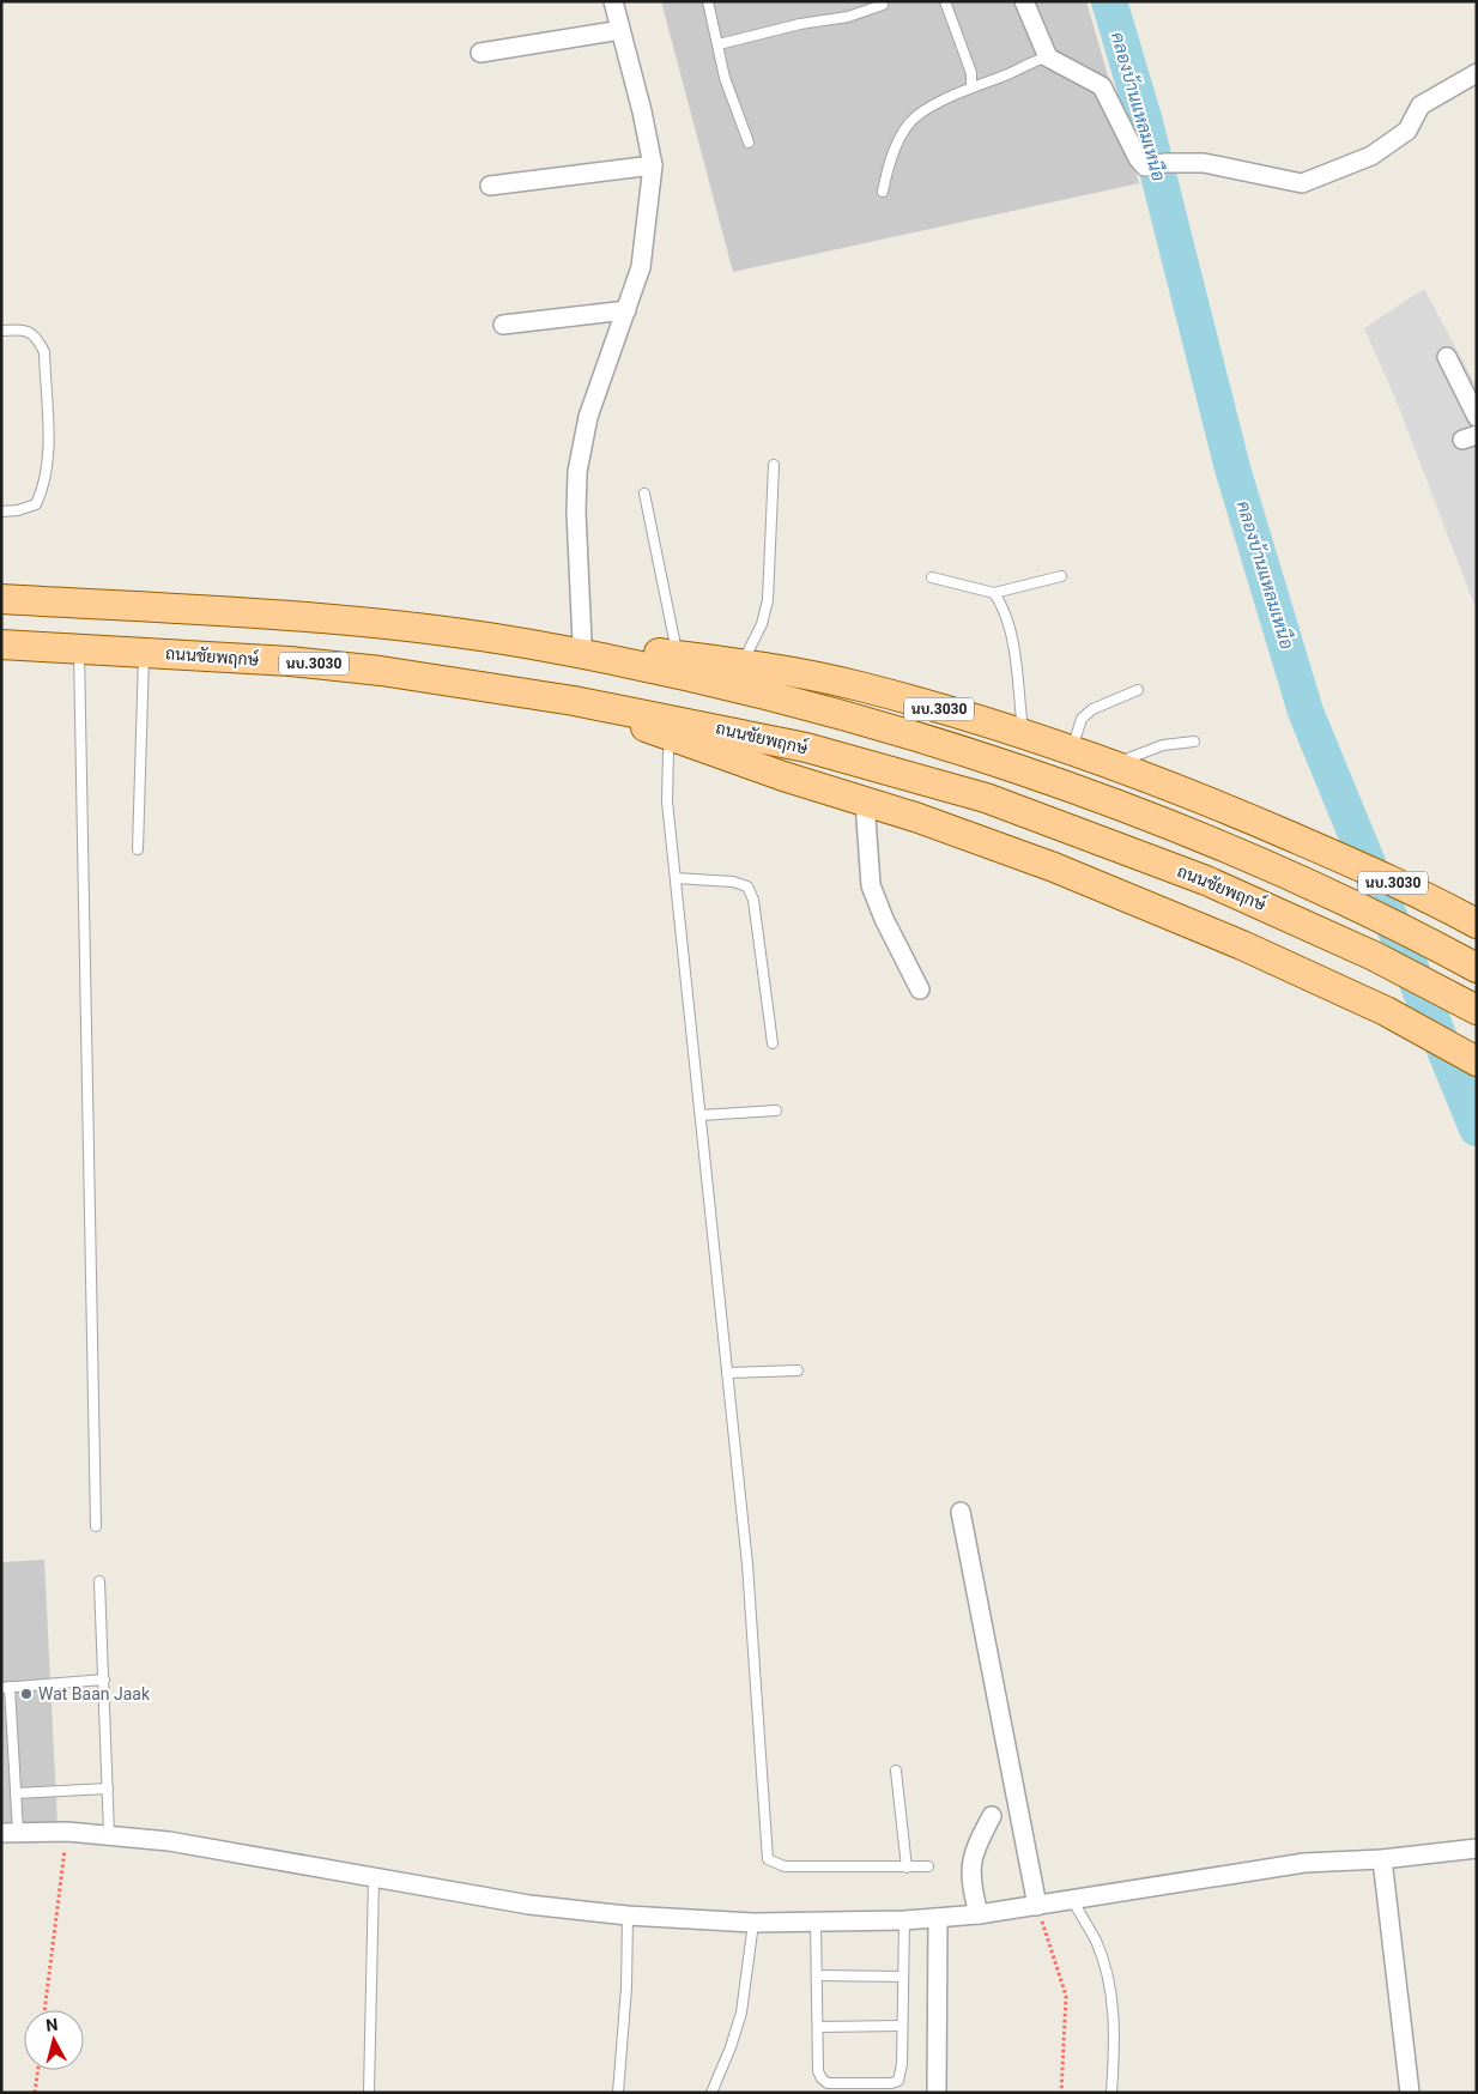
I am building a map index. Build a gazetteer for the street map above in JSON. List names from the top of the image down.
{
  "streets": {
    "main road": ["ถนนชัยพฤกษ์", "นบ.3030"]
  },
  "water": ["คลองบ้านแหลมเหนือ"],
  "places": ["Wat Baan Jaak"],
  "north": "top"
}
